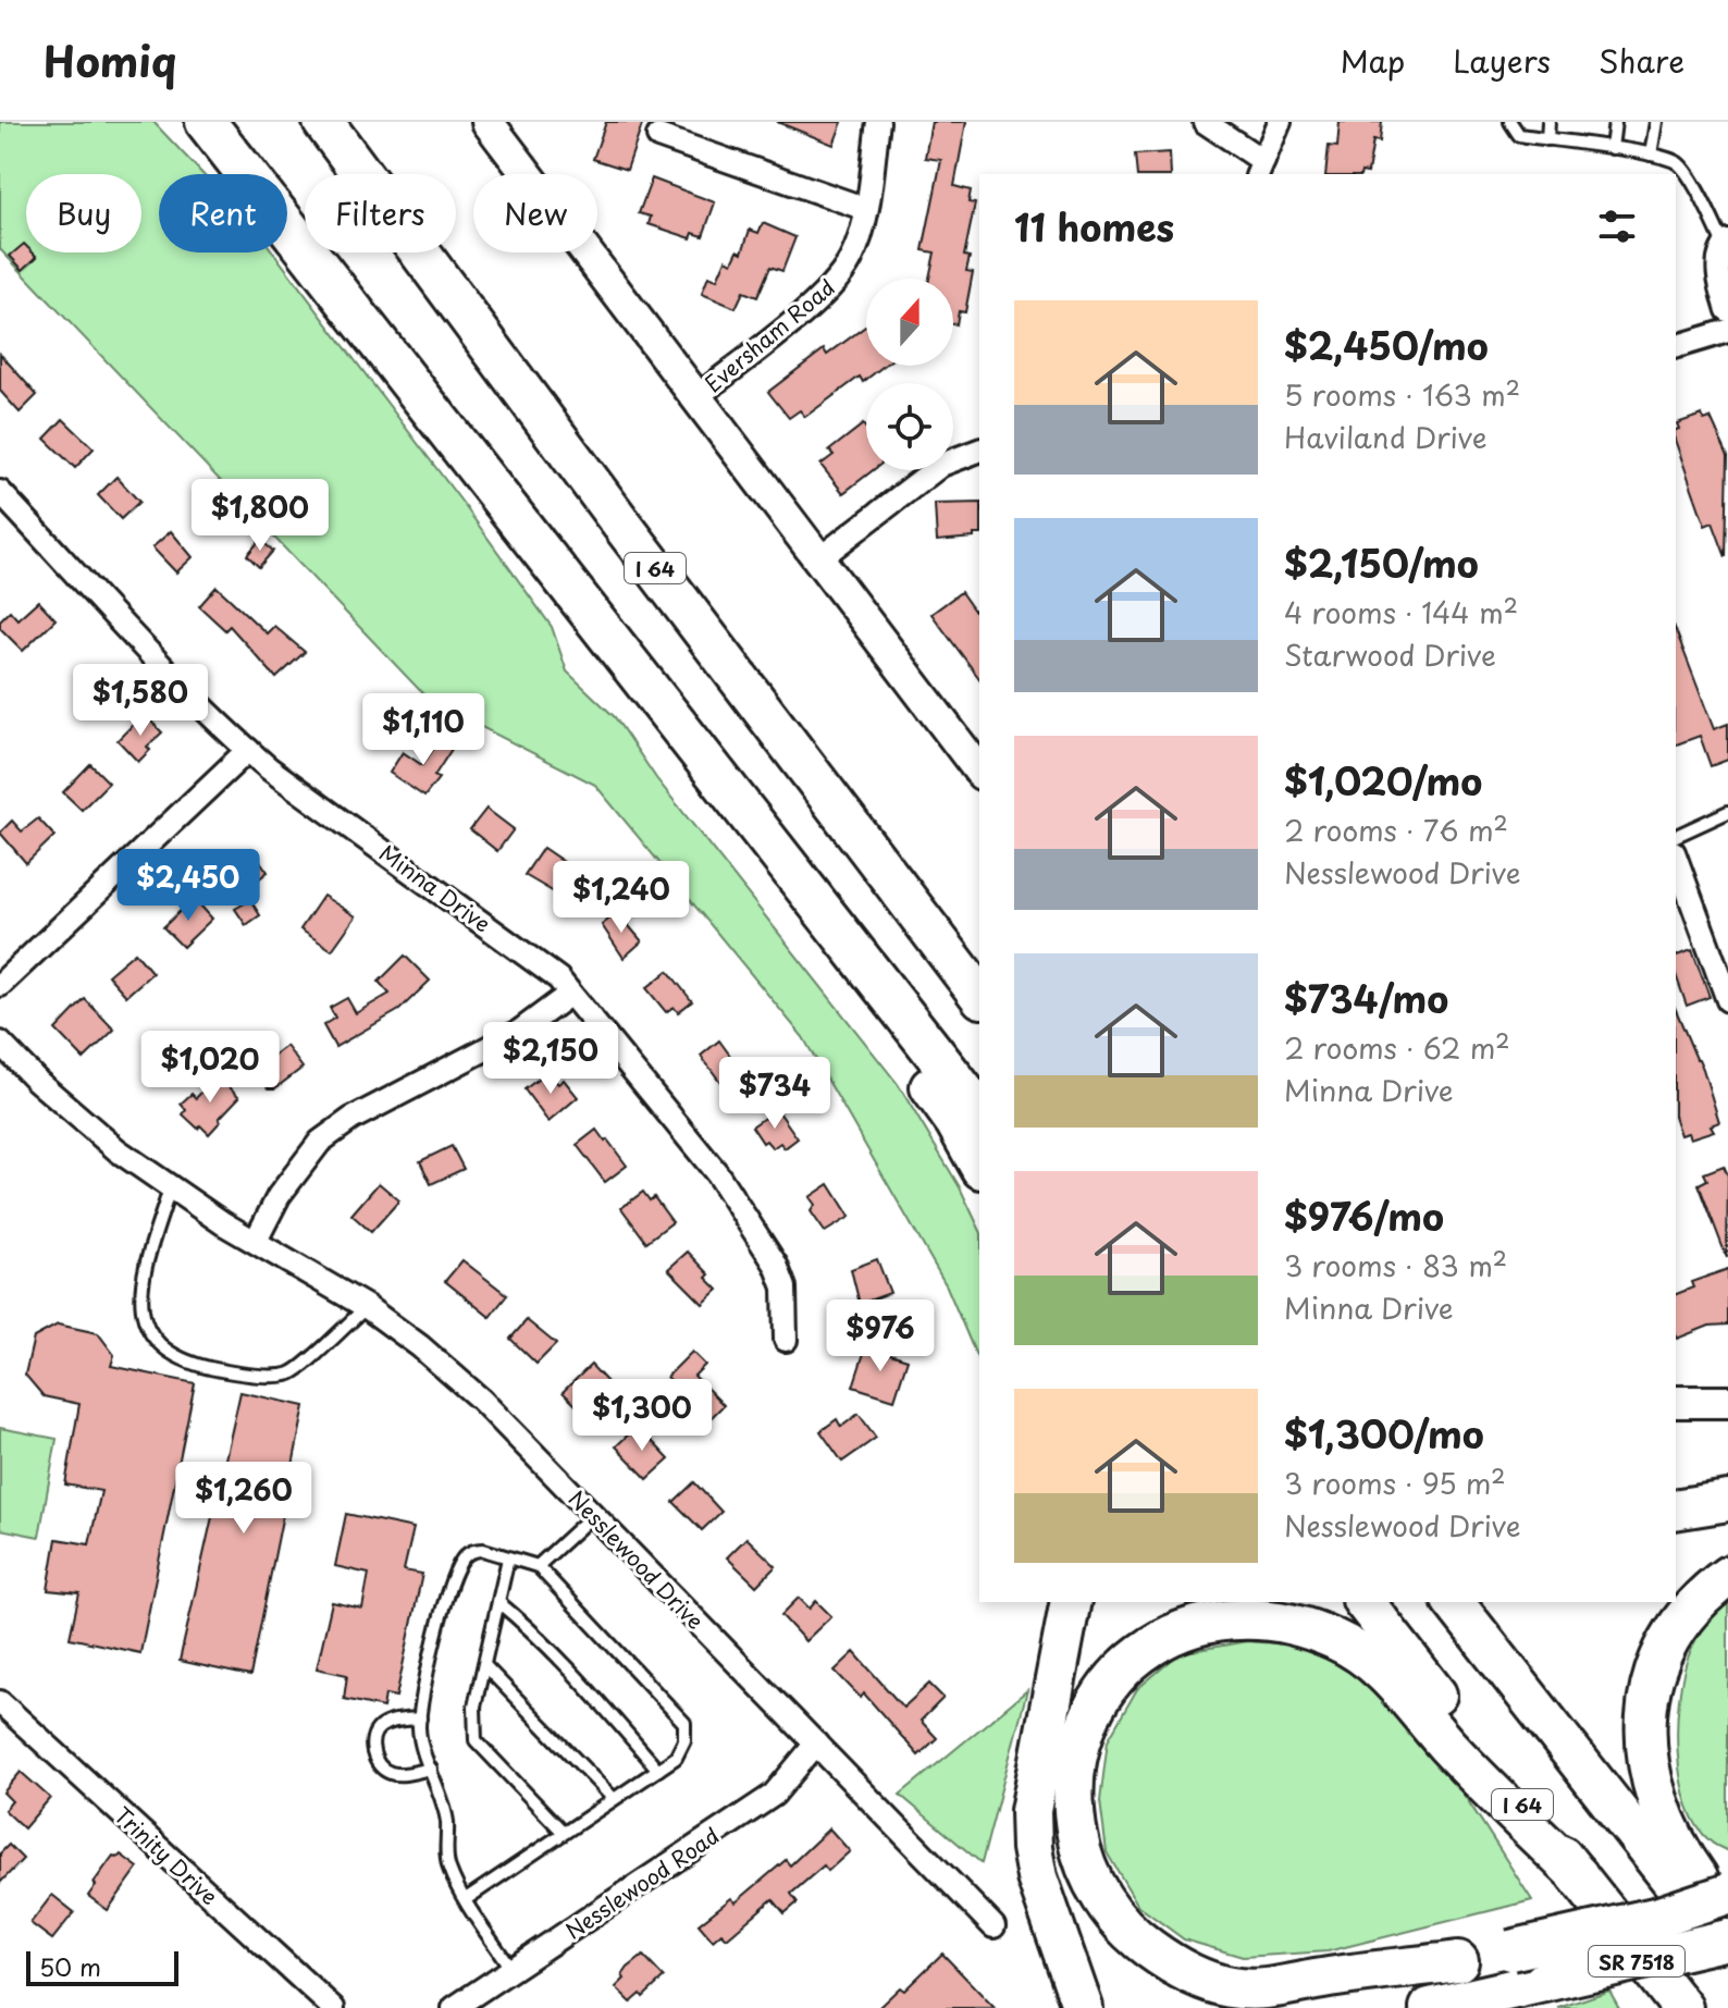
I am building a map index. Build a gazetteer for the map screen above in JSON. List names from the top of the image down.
{
  "streets": {
    "highway": ["I 64", "SR 7518"],
    "street": [
      "Eversham Road",
      "Minna Drive",
      "Nesslewood Drive",
      "Trinity Drive",
      "Nesslewood Road"
    ]
  },
  "crossings": [
    ["Nesslewood Drive", "Nesslewood Road"]
  ],
  "scale_bar": "50 m",
  "north": "top",
  "page": {
    "header": "Homiq",
    "nav": ["Map", "Layers", "Share"],
    "chip": [
      "Buy",
      "Rent",
      "Filters",
      "New"
    ],
    "heading": "11 homes",
    "list": [
      {
        "name": "$2,450/mo",
        "note": "5 rooms · 163 m² · Haviland Drive"
      },
      {
        "name": "$2,150/mo",
        "note": "4 rooms · 144 m² · Starwood Drive"
      },
      {
        "name": "$1,020/mo",
        "note": "2 rooms · 76 m² · Nesslewood Drive"
      },
      {
        "name": "$734/mo",
        "note": "2 rooms · 62 m² · Minna Drive"
      },
      {
        "name": "$976/mo",
        "note": "3 rooms · 83 m² · Minna Drive"
      },
      {
        "name": "$1,300/mo",
        "note": "3 rooms · 95 m² · Nesslewood Drive"
      }
    ],
    "price": [
      "$1,800",
      "$1,580",
      "$1,110",
      "$2,450",
      "$1,240",
      "$2,150",
      "$1,020",
      "$734",
      "$976",
      "$1,300",
      "$1,260"
    ],
    "scale": "50 m"
  }
}
